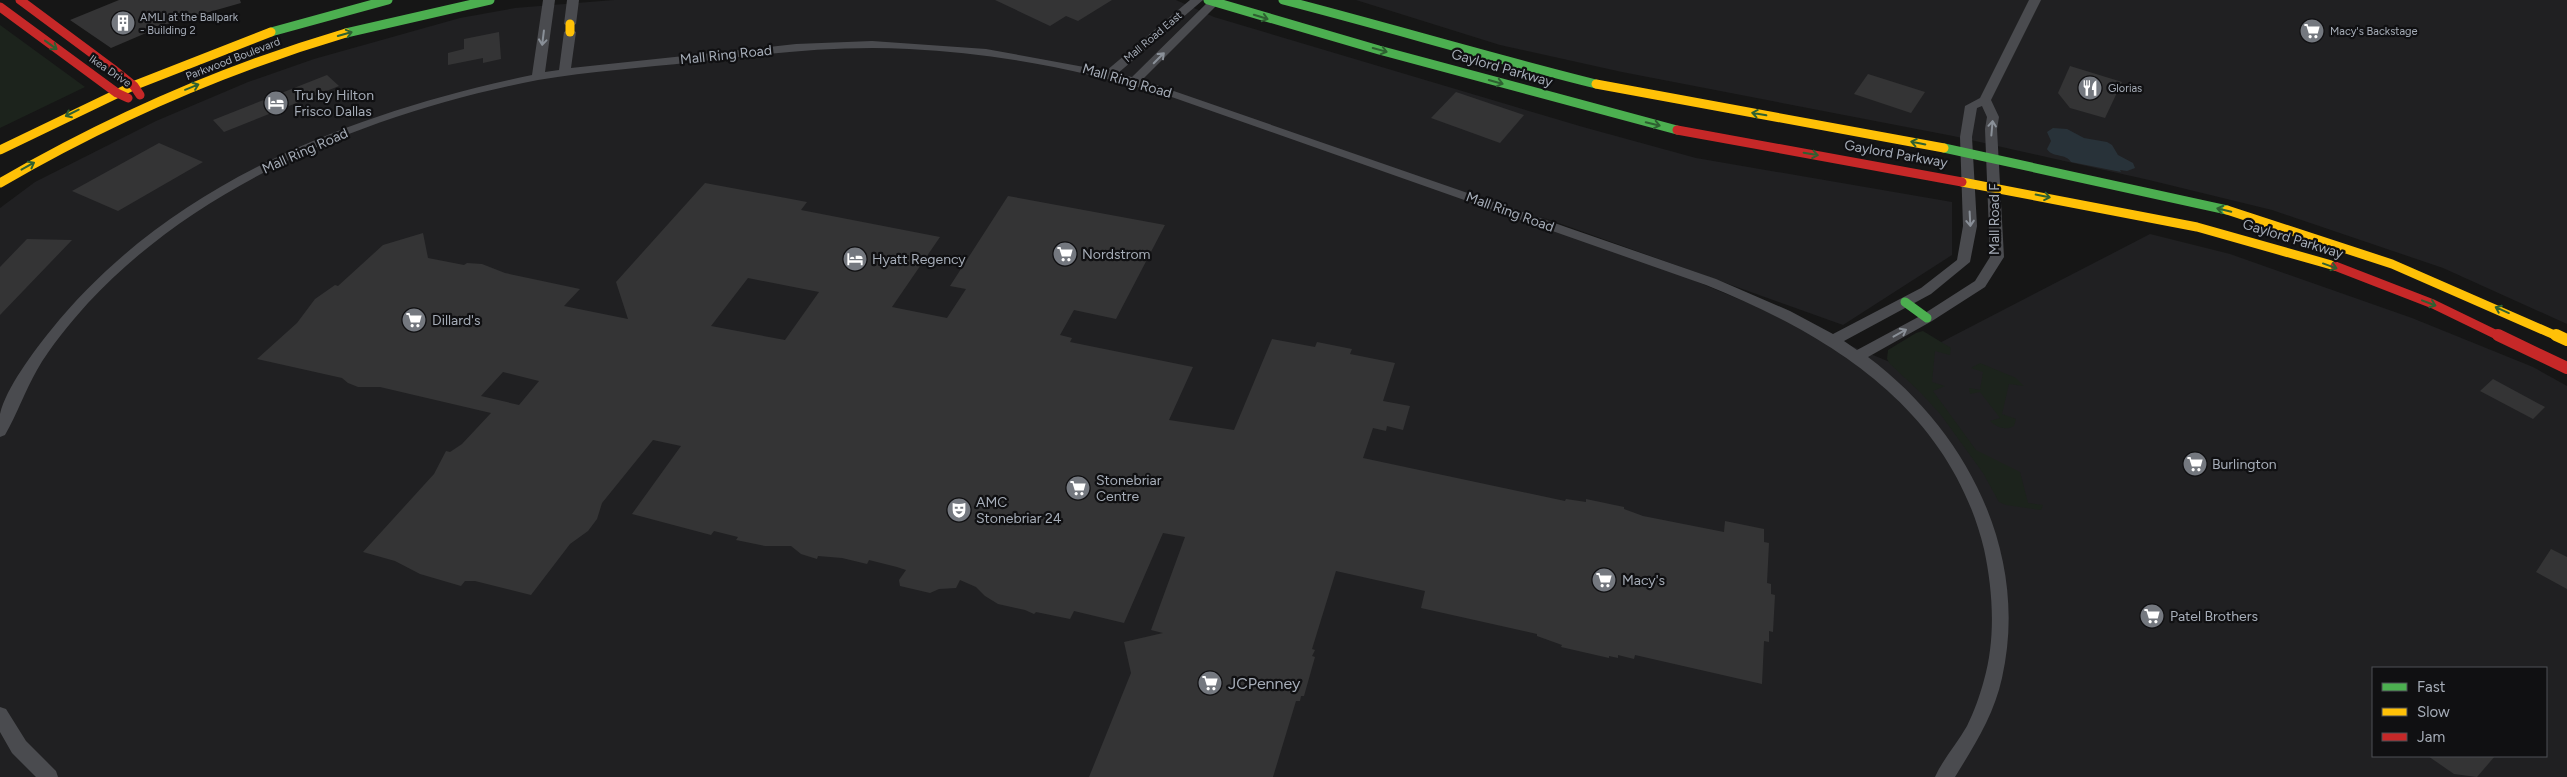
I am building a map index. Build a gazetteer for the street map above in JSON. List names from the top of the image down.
{
  "streets": {
    "street": [
      "Mall Road East",
      "Mall Ring Road",
      "Parkwood Boulevard",
      "Gaylord Parkway",
      "Ikea Drive",
      "Mall Road F"
    ]
  },
  "crossings": [
    ["Mall Road East", "Mall Ring Road"],
    ["Mall Road East", "Gaylord Parkway"],
    ["Mall Ring Road", "Mall Road F"],
    ["Parkwood Boulevard", "Ikea Drive"],
    ["Gaylord Parkway", "Mall Road F"]
  ],
  "places": {
    "building": ["AMLI at the Ballpark - Building 2"],
    "supermarket": [
      "Macy's Backstage",
      "Nordstrom",
      "Dillard's",
      "Burlington",
      "Stonebriar Centre",
      "Macy's",
      "Patel Brothers",
      "JCPenney"
    ],
    "restaurant": ["Glorias"],
    "hotel": ["Tru by Hilton Frisco Dallas", "Hyatt Regency"],
    "theatre": ["AMC Stonebriar 24"]
  },
  "legend": ["Fast", "Slow", "Jam"]
}
